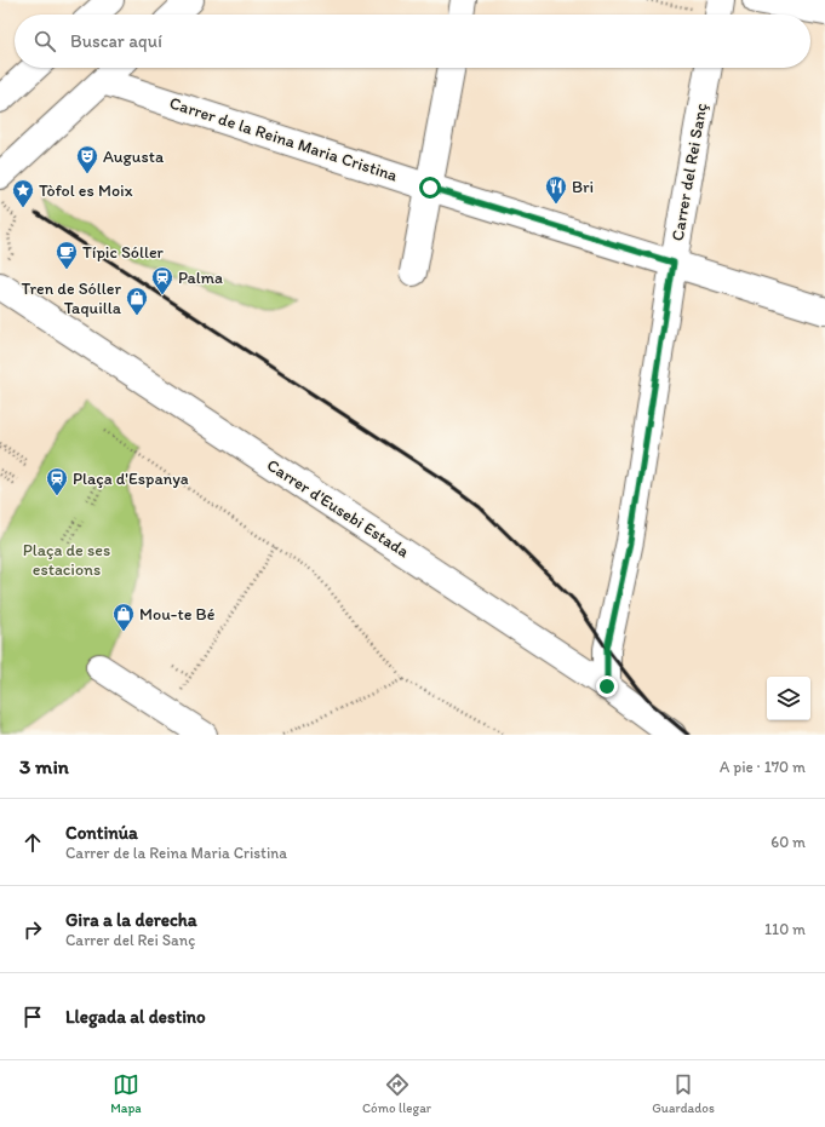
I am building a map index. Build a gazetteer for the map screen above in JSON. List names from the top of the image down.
{
  "streets": {
    "street": ["Carrer de la Reina Maria Cristina", "Carrer del Rei Sanç", "Carrer d'Eusebi Estada"]
  },
  "crossings": [
    ["Carrer de la Reina Maria Cristina", "Carrer del Rei Sanç"],
    ["Carrer del Rei Sanç", "Carrer d'Eusebi Estada"]
  ],
  "parks": ["Plaça de ses estacions"],
  "places": {
    "theatre": ["Augusta"],
    "restaurant": ["Bri"],
    "place": ["Tòfol es Moix"],
    "cafe": ["Típic Sóller"],
    "station": ["Palma", "Plaça d'Espanya"],
    "shop": ["Tren de Sóller Taquilla", "Mou-te Bé"]
  },
  "page": {
    "search": "Buscar aquí",
    "heading": ["3 min", "A pie · 170 m"],
    "list": [
      ["Continúa", "Carrer de la Reina Maria Cristina", "60 m"],
      ["Gira a la derecha", "Carrer del Rei Sanç", "110 m"],
      "Llegada al destino"
    ],
    "nav": ["Mapa", "Cómo llegar", "Guardados"]
  }
}
